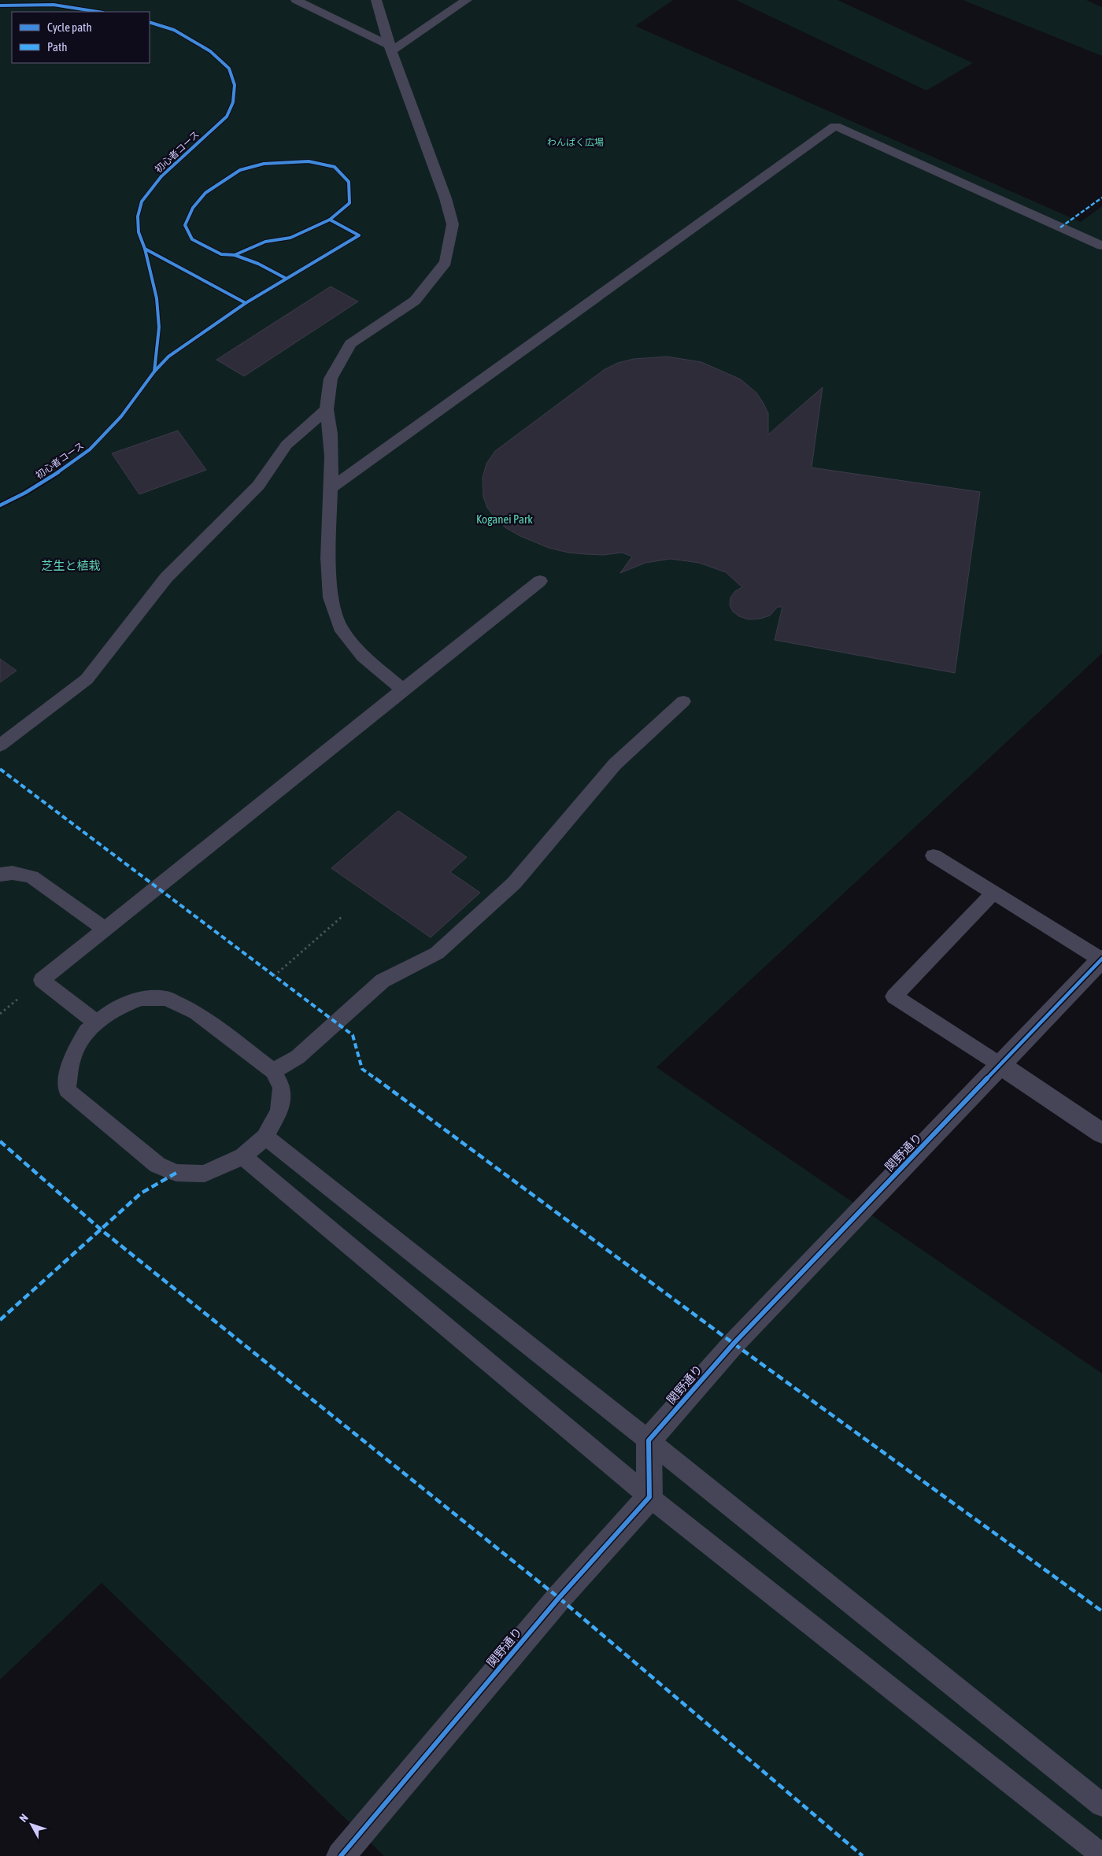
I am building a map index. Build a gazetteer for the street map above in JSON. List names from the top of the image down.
{
  "streets": {
    "street": ["関野通り"],
    "cycle path": ["初心者コース"]
  },
  "parks": ["わんぱく広場", "Koganei Park", "芝生と植栽"],
  "legend": ["Cycle path", "Path"],
  "north": "top left"
}
